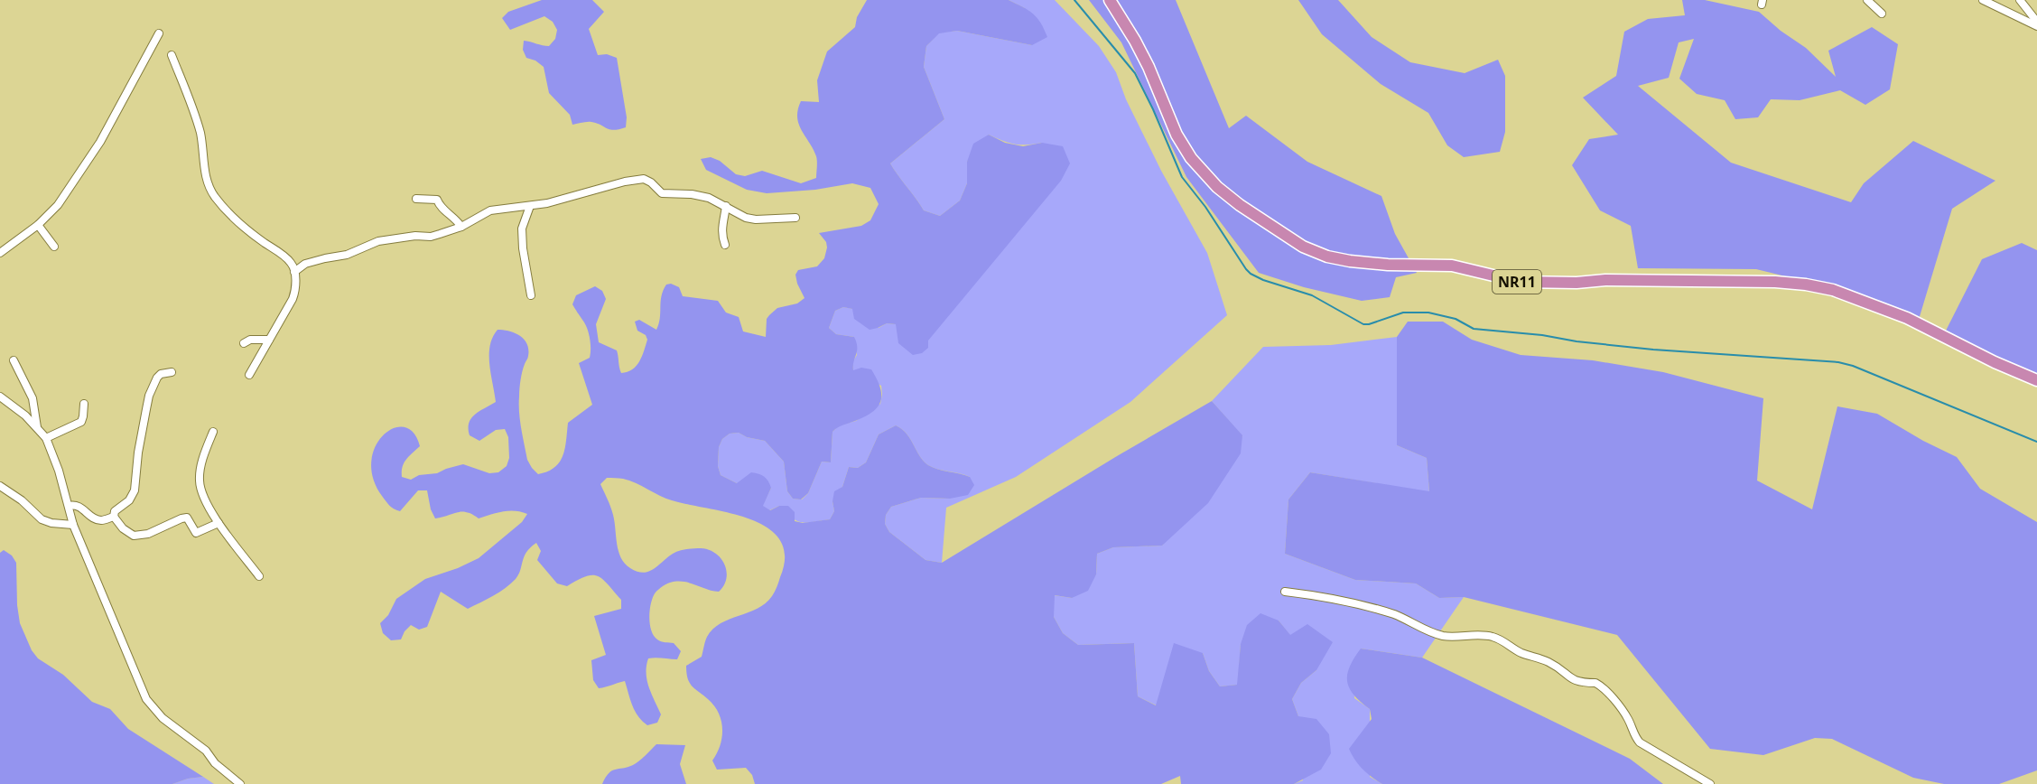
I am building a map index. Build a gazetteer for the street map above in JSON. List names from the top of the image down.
{
  "streets": {
    "highway": ["NR11"]
  }
}
